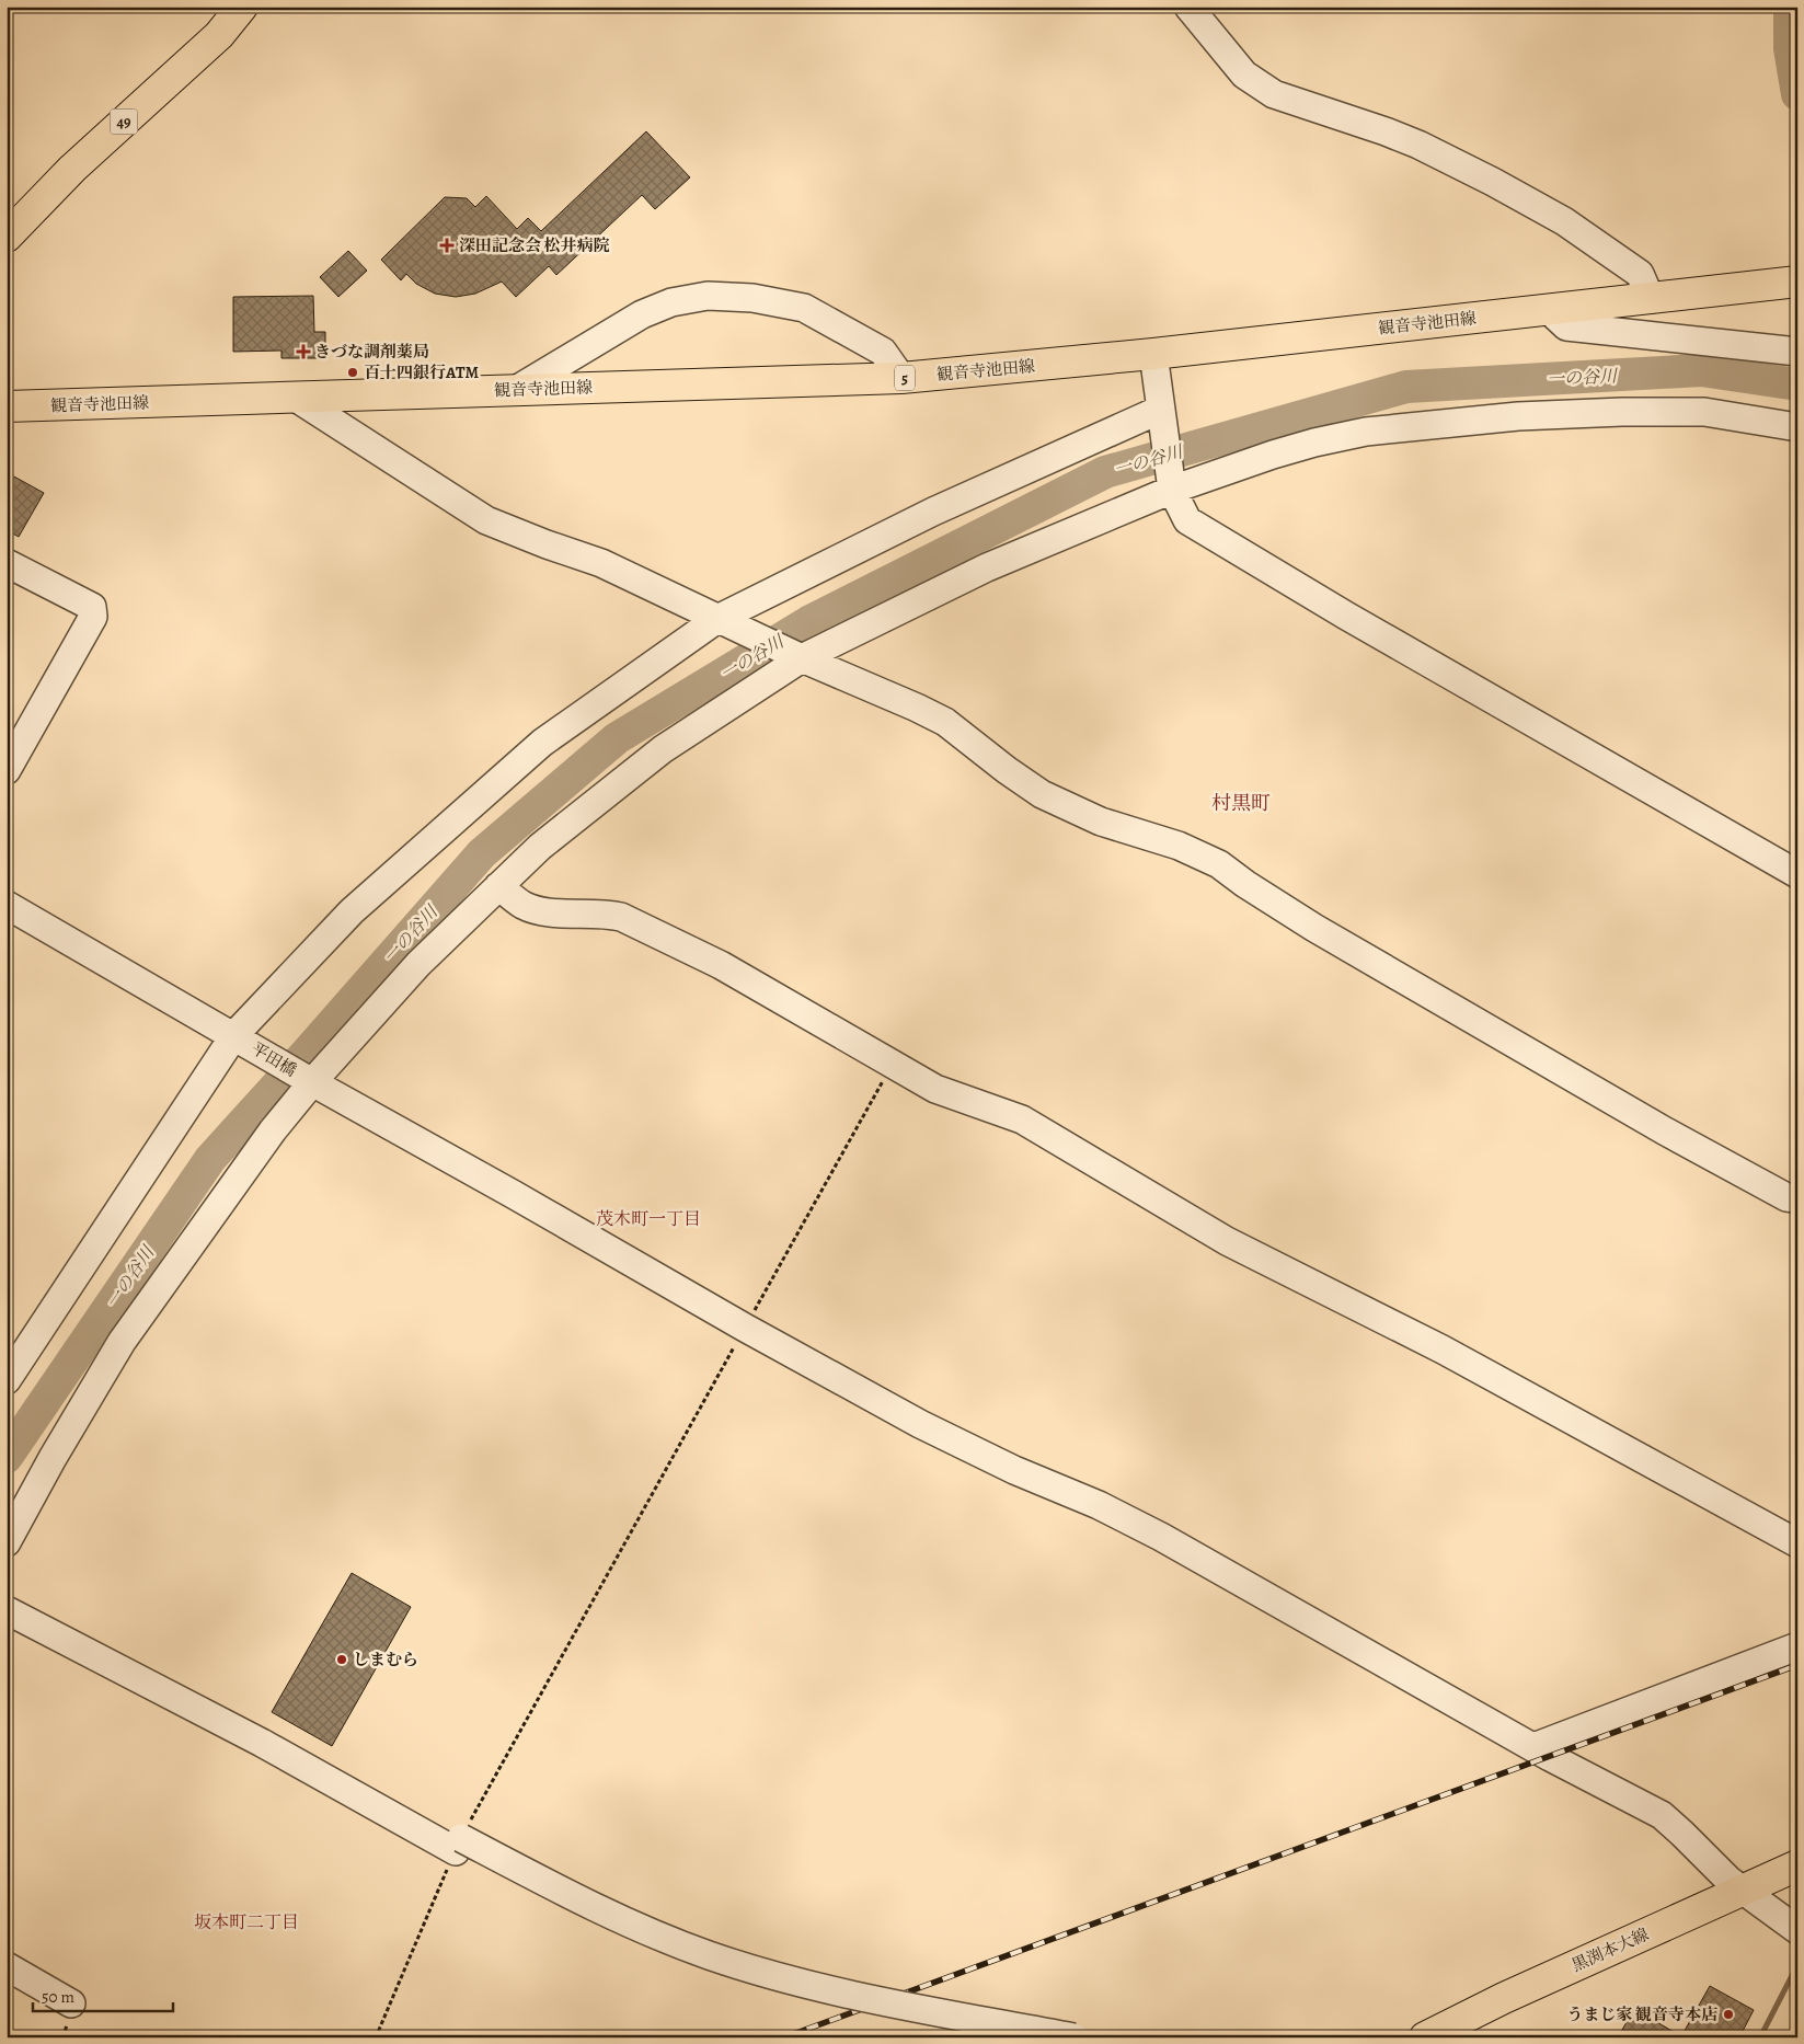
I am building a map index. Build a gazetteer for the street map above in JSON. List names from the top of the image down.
{
  "streets": {
    "main road": [
      "49",
      "観音寺池田線",
      "5",
      "黒渕本大線"
    ],
    "street": ["平田橋"]
  },
  "crossings": [
    ["平田橋", "黒渕本大線"]
  ],
  "districts": ["村黒町", "茂木町一丁目", "坂本町二丁目"],
  "water": ["一の谷川"],
  "places": {
    "health": ["深田記念会 松井病院", "きづな調剤薬局"],
    "other": ["百十四銀行ATM", "しまむら", "うまじ家 観音寺本店"]
  },
  "scale_bar": "50 m"
}
